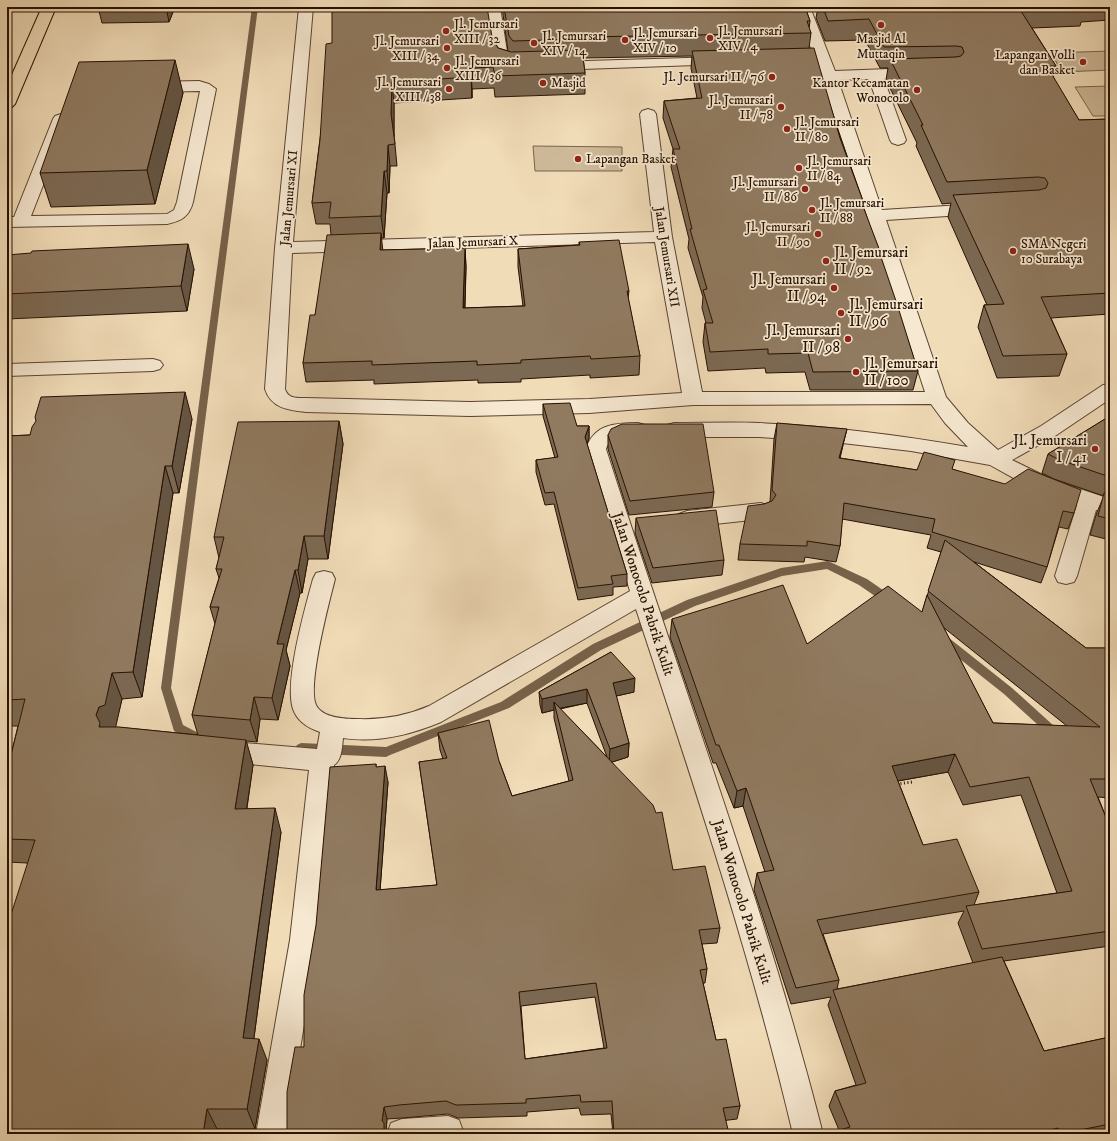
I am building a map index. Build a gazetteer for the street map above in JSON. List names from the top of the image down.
{
  "streets": {
    "street": [
      "Jalan Jemursari XI",
      "Jalan Jemursari X",
      "Jalan Jemursari XII",
      "Jalan Wonocolo Pabrik Kulit"
    ]
  },
  "crossings": [
    ["Jalan Jemursari XI", "Jalan Jemursari X"],
    ["Jalan Jemursari XI", "Jalan Jemursari XII"],
    ["Jalan Jemursari X", "Jalan Jemursari XII"]
  ],
  "places": [
    "Masjid Al Muttaqin",
    "Jl. Jemursari XIII / 32",
    "Jl. Jemursari XIV / 4",
    "Jl. Jemursari XIV / 10",
    "Jl. Jemursari XIV / 14",
    "Jl. Jemursari XIII / 34",
    "Lapangan Volli dan Basket",
    "Jl. Jemursari XIII / 36",
    "Jl. Jemursari II / 76",
    "Masjid",
    "Jl. Jemursari XIII / 38",
    "Kantor Kecamatan Wonocolo",
    "Jl. Jemursari II / 78",
    "Jl. Jemursari II / 80",
    "Lapangan Basket",
    "Jl. Jemursari II / 84",
    "Jl. Jemursari II / 86",
    "Jl. Jemursari II / 88",
    "Jl. Jemursari II / 90",
    "SMA Negeri 10 Surabaya",
    "Jl. Jemursari II / 92",
    "Jl. Jemursari II / 94",
    "Jl. Jemursari II / 96",
    "Jl. Jemursari II / 98",
    "Jl. Jemursari II / 100",
    "Jl. Jemursari I / 41"
  ]
}
